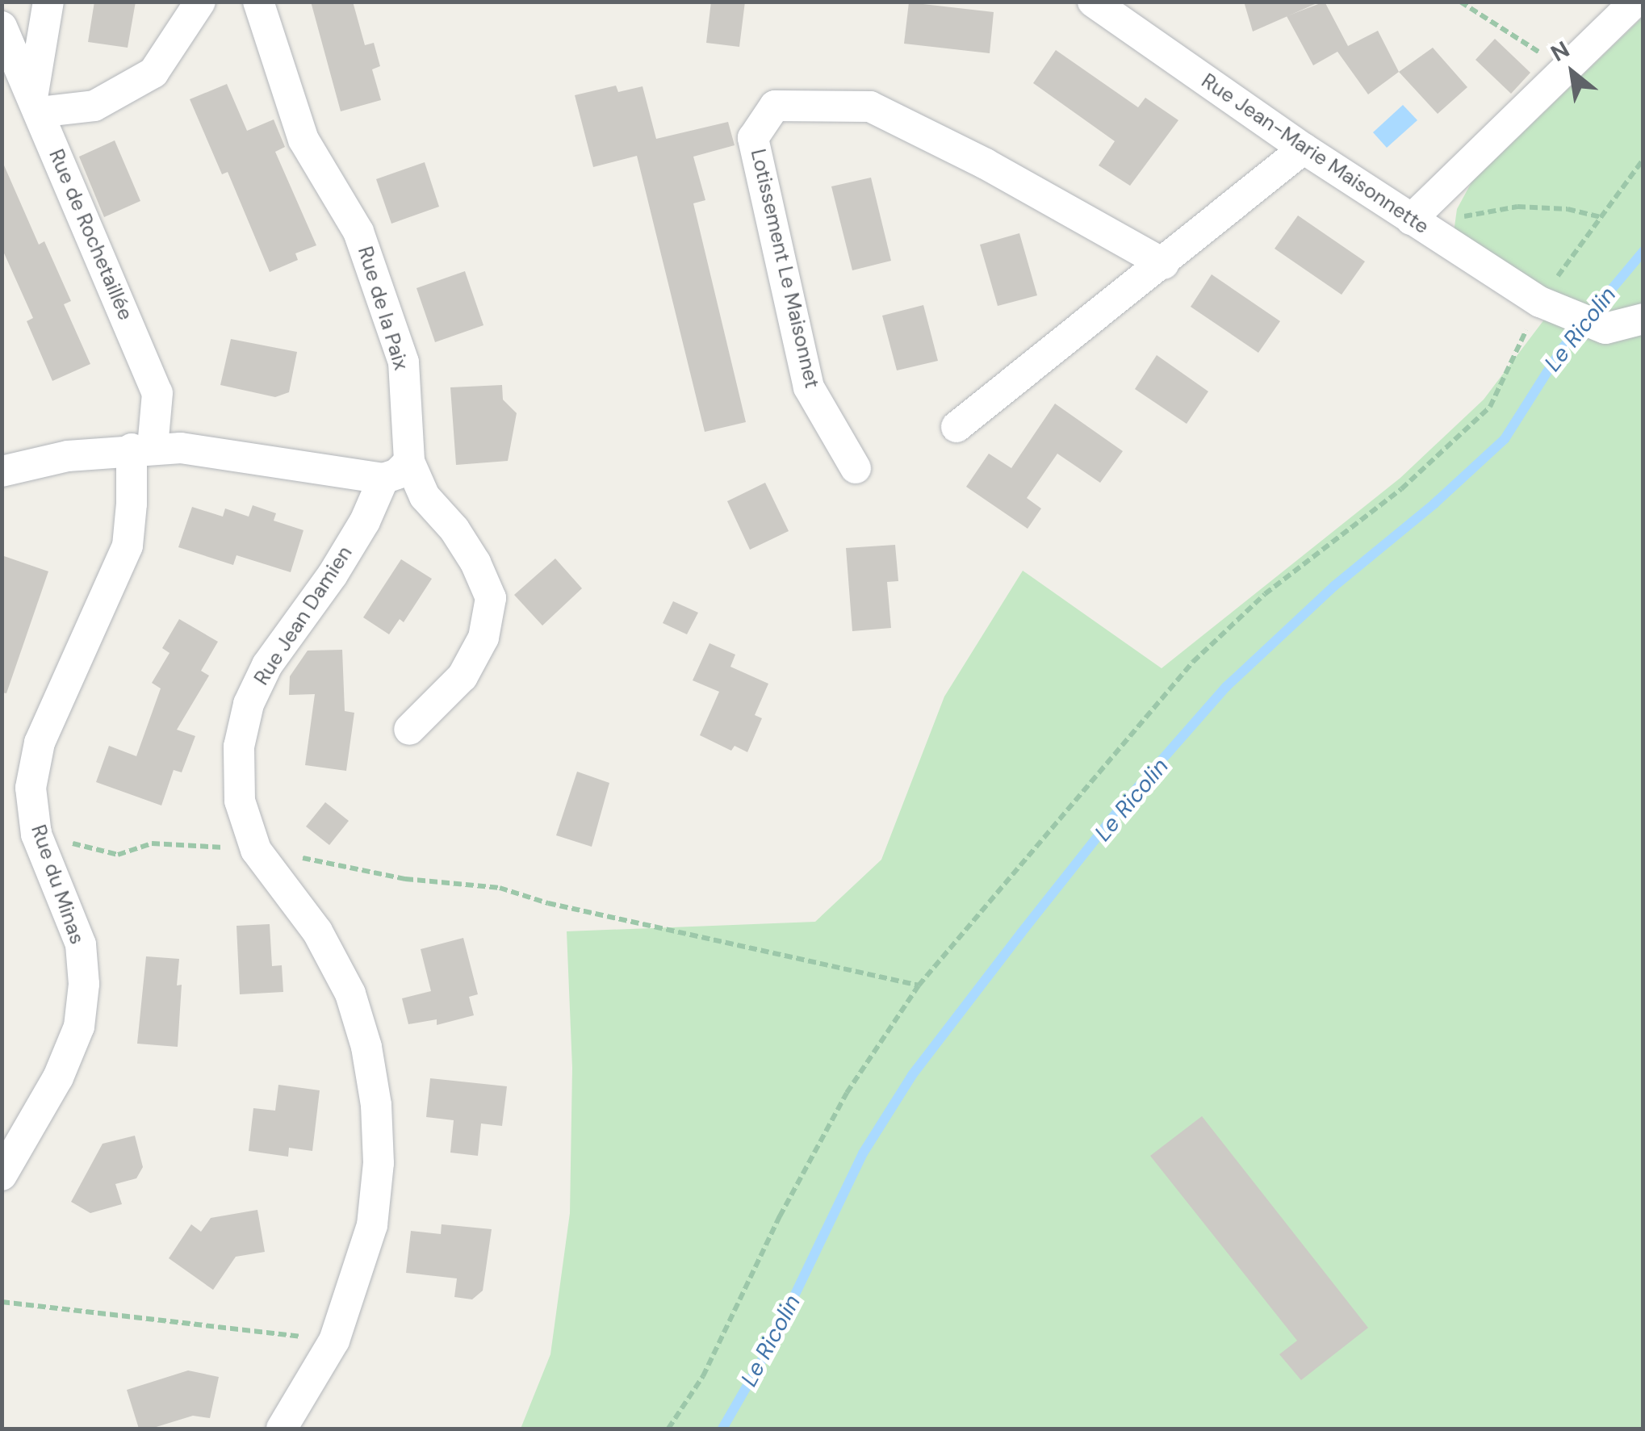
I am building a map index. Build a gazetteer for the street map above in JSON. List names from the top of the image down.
{
  "streets": {
    "street": [
      "Rue Jean-Marie Maisonnette",
      "Rue de Rochetaillée",
      "Lotissement Le Maisonnet",
      "Rue de la Paix",
      "Rue Jean Damien",
      "Rue du Minas"
    ]
  },
  "crossings": [
    ["Rue de Rochetaillée", "Rue du Minas"]
  ],
  "water": ["Le Ricolin"],
  "north": "top left"
}
